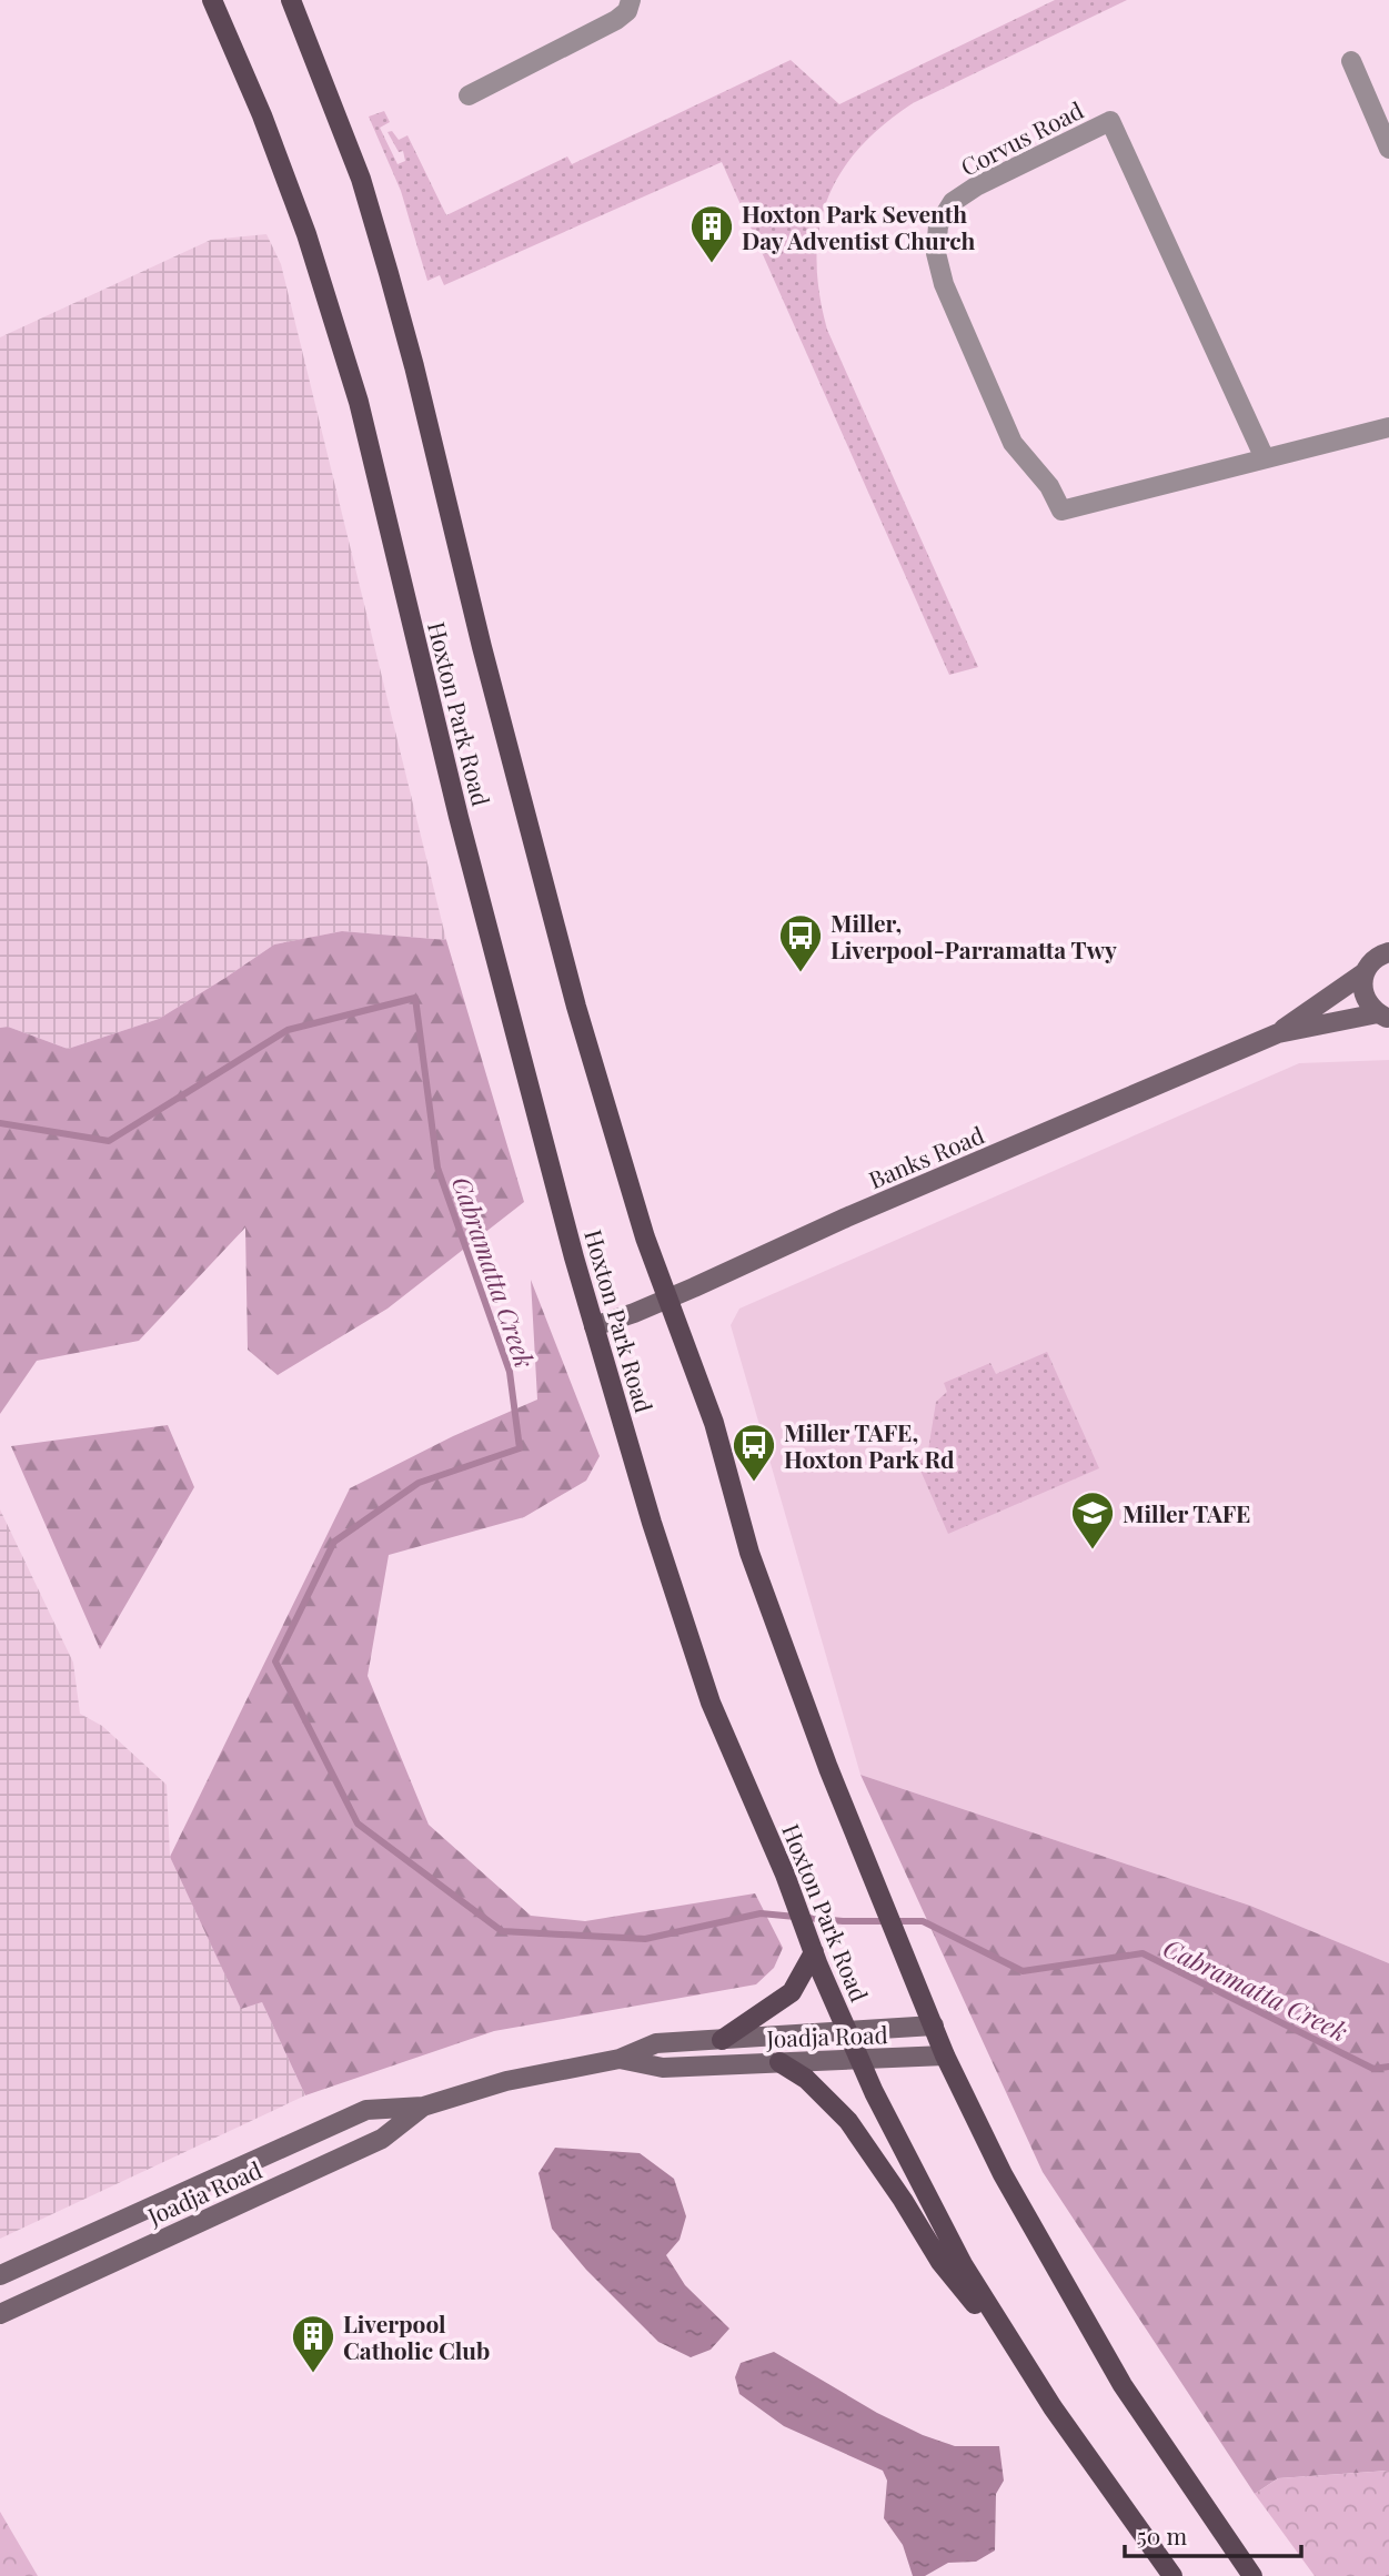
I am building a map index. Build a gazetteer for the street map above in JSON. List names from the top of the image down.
{
  "streets": {
    "main road": ["Hoxton Park Road", "Banks Road", "Joadja Road"],
    "street": ["Corvus Road"]
  },
  "crossings": [
    ["Hoxton Park Road", "Banks Road"],
    ["Hoxton Park Road", "Joadja Road"]
  ],
  "water": ["Cabramatta Creek"],
  "places": {
    "building": ["Hoxton Park Seventh Day Adventist Church", "Liverpool Catholic Club"],
    "bus stop": ["Miller, Liverpool-Parramatta Twy", "Miller TAFE, Hoxton Park Rd"],
    "school or university": ["Miller TAFE"]
  },
  "scale_bar": "50 m"
}
